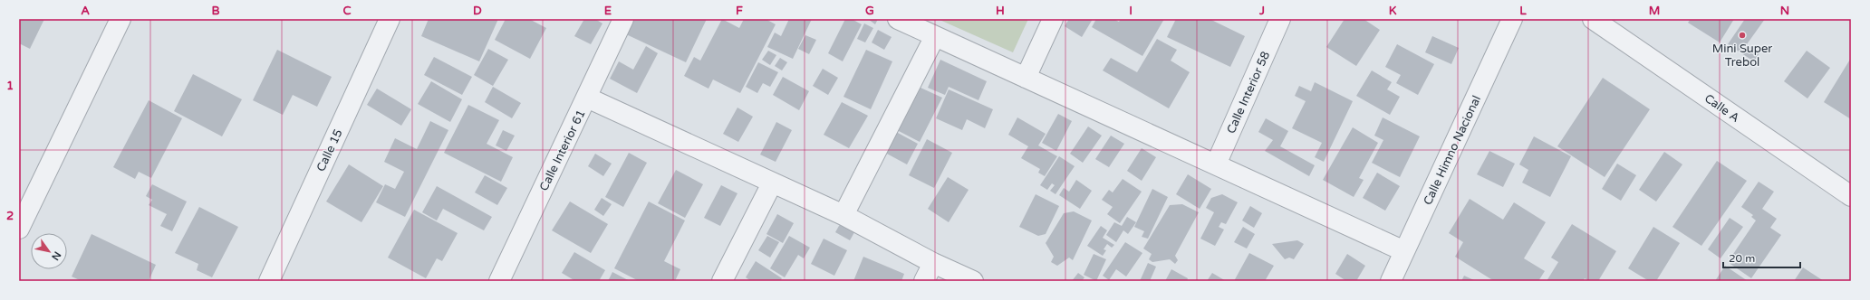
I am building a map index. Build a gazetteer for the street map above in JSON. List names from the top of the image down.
{
  "streets": {
    "street": [
      "Calle Interior 58",
      "Calle A",
      "Calle 15",
      "Calle Interior 61",
      "Calle Himno Nacional"
    ]
  },
  "places": ["Mini Super Trebol"],
  "scale_bar": "20 m",
  "north": "bottom right",
  "grid": {
    "columns": [
      "A",
      "B",
      "C",
      "D",
      "E",
      "F",
      "G",
      "H",
      "I",
      "J",
      "K",
      "L",
      "M",
      "N"
    ],
    "rows": ["1", "2"]
  }
}
